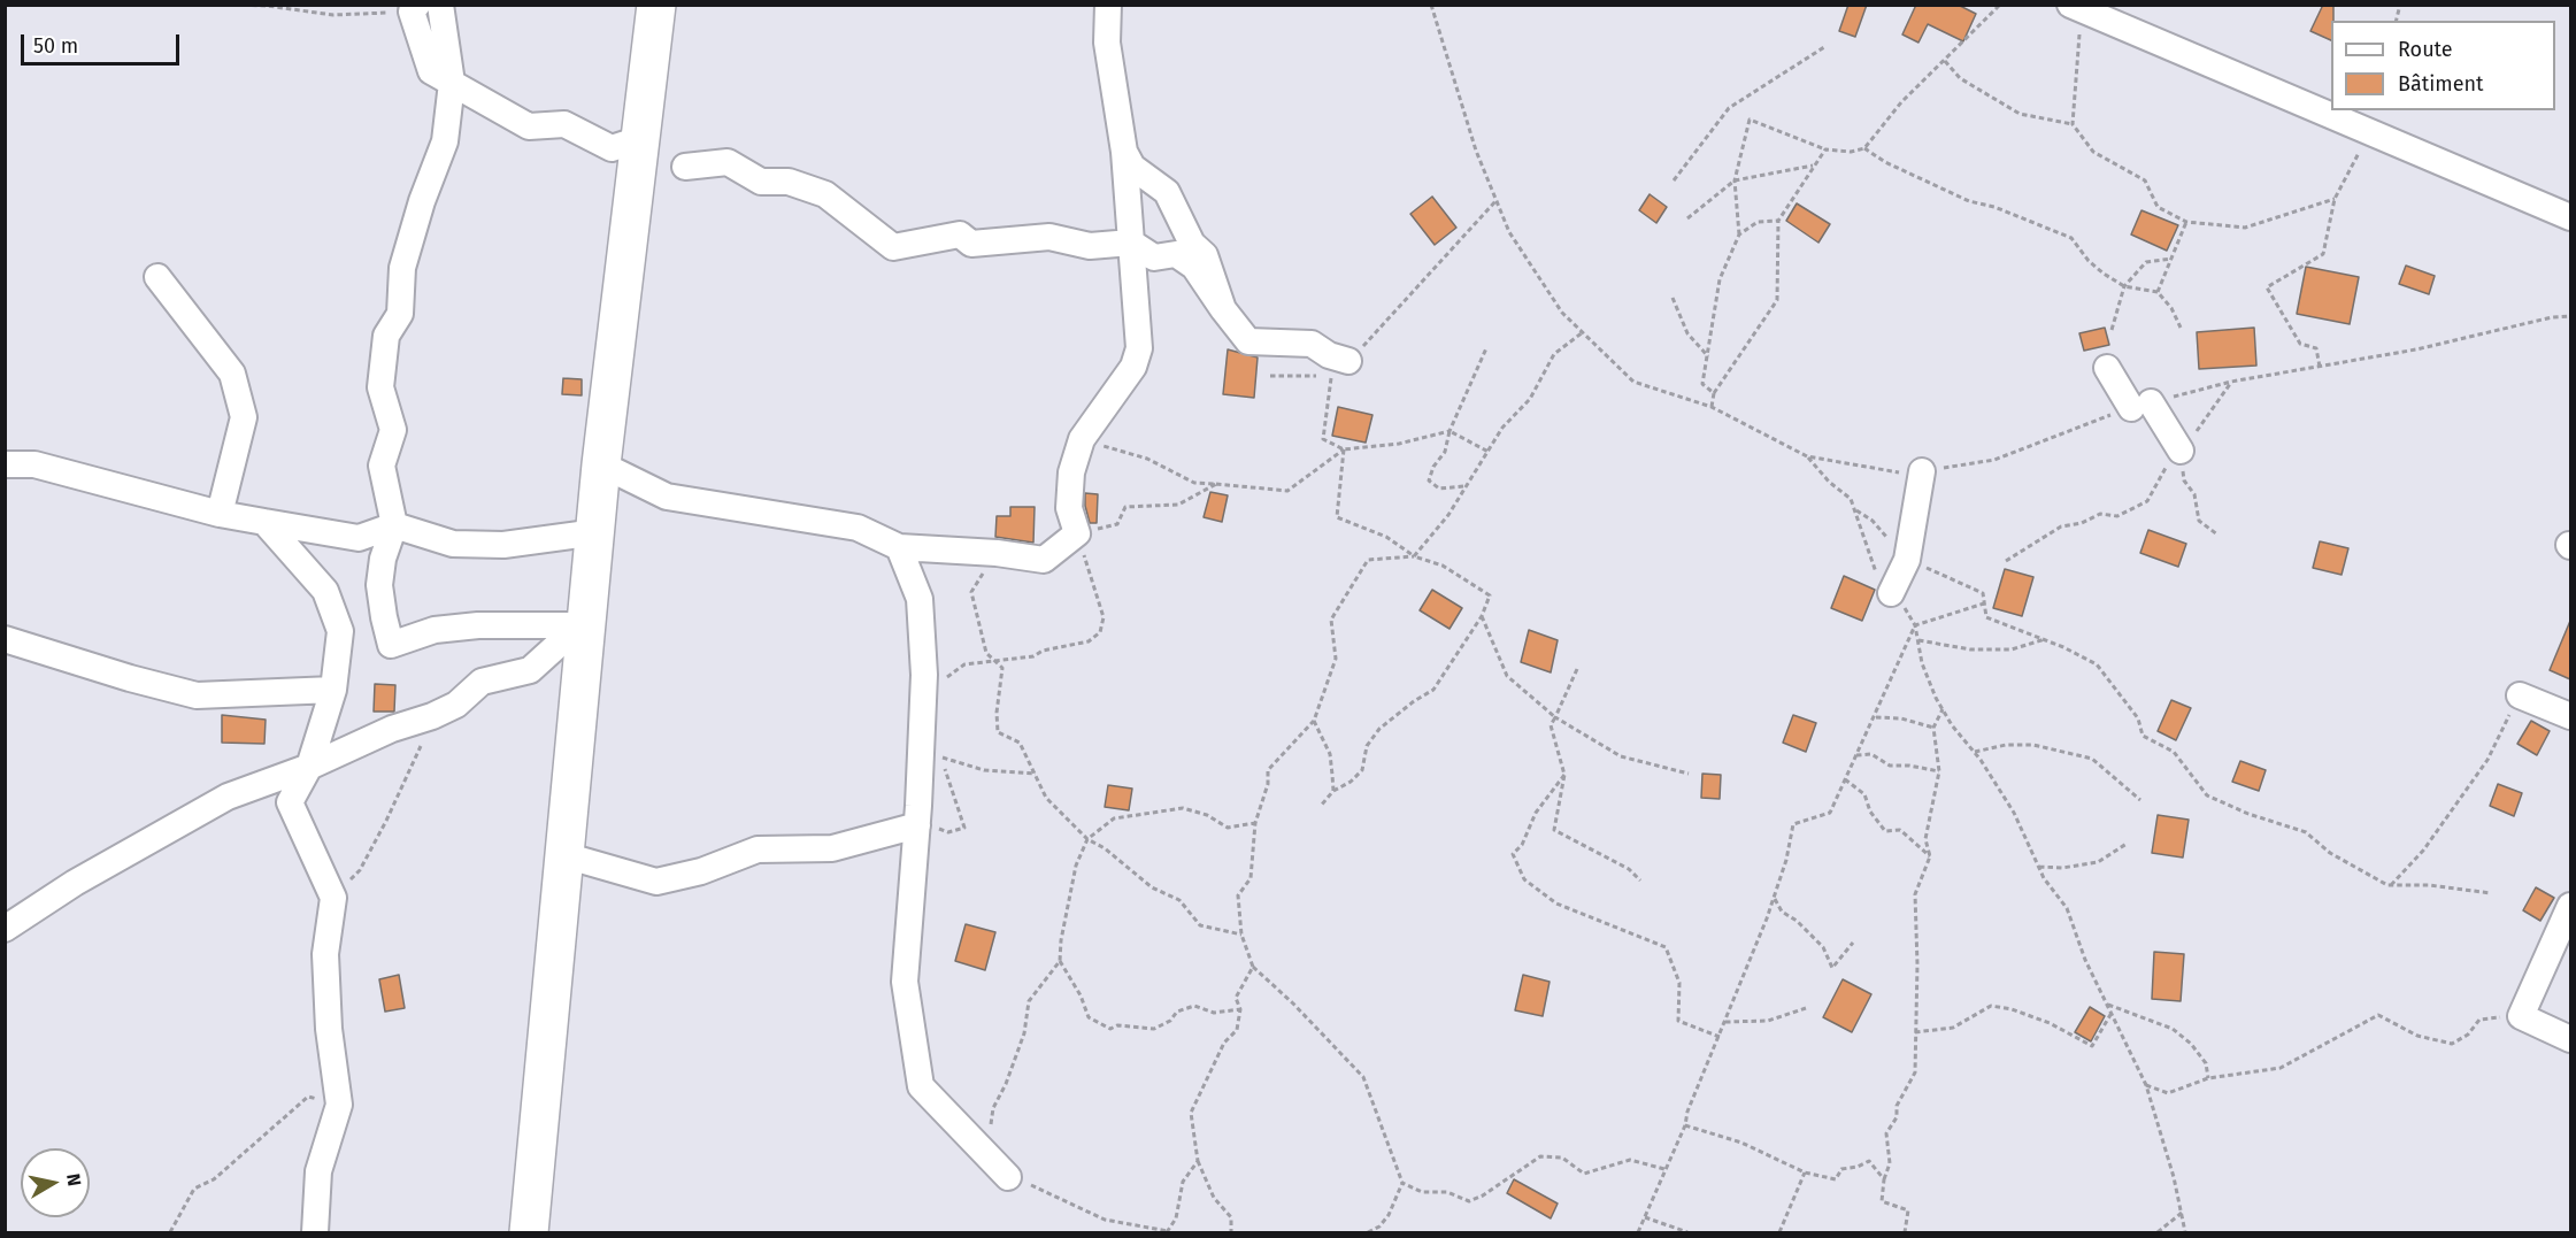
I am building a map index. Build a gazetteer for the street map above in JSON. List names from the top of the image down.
{
  "legend": ["Route", "Bâtiment"],
  "scale_bar": "50 m",
  "north": "right"
}
